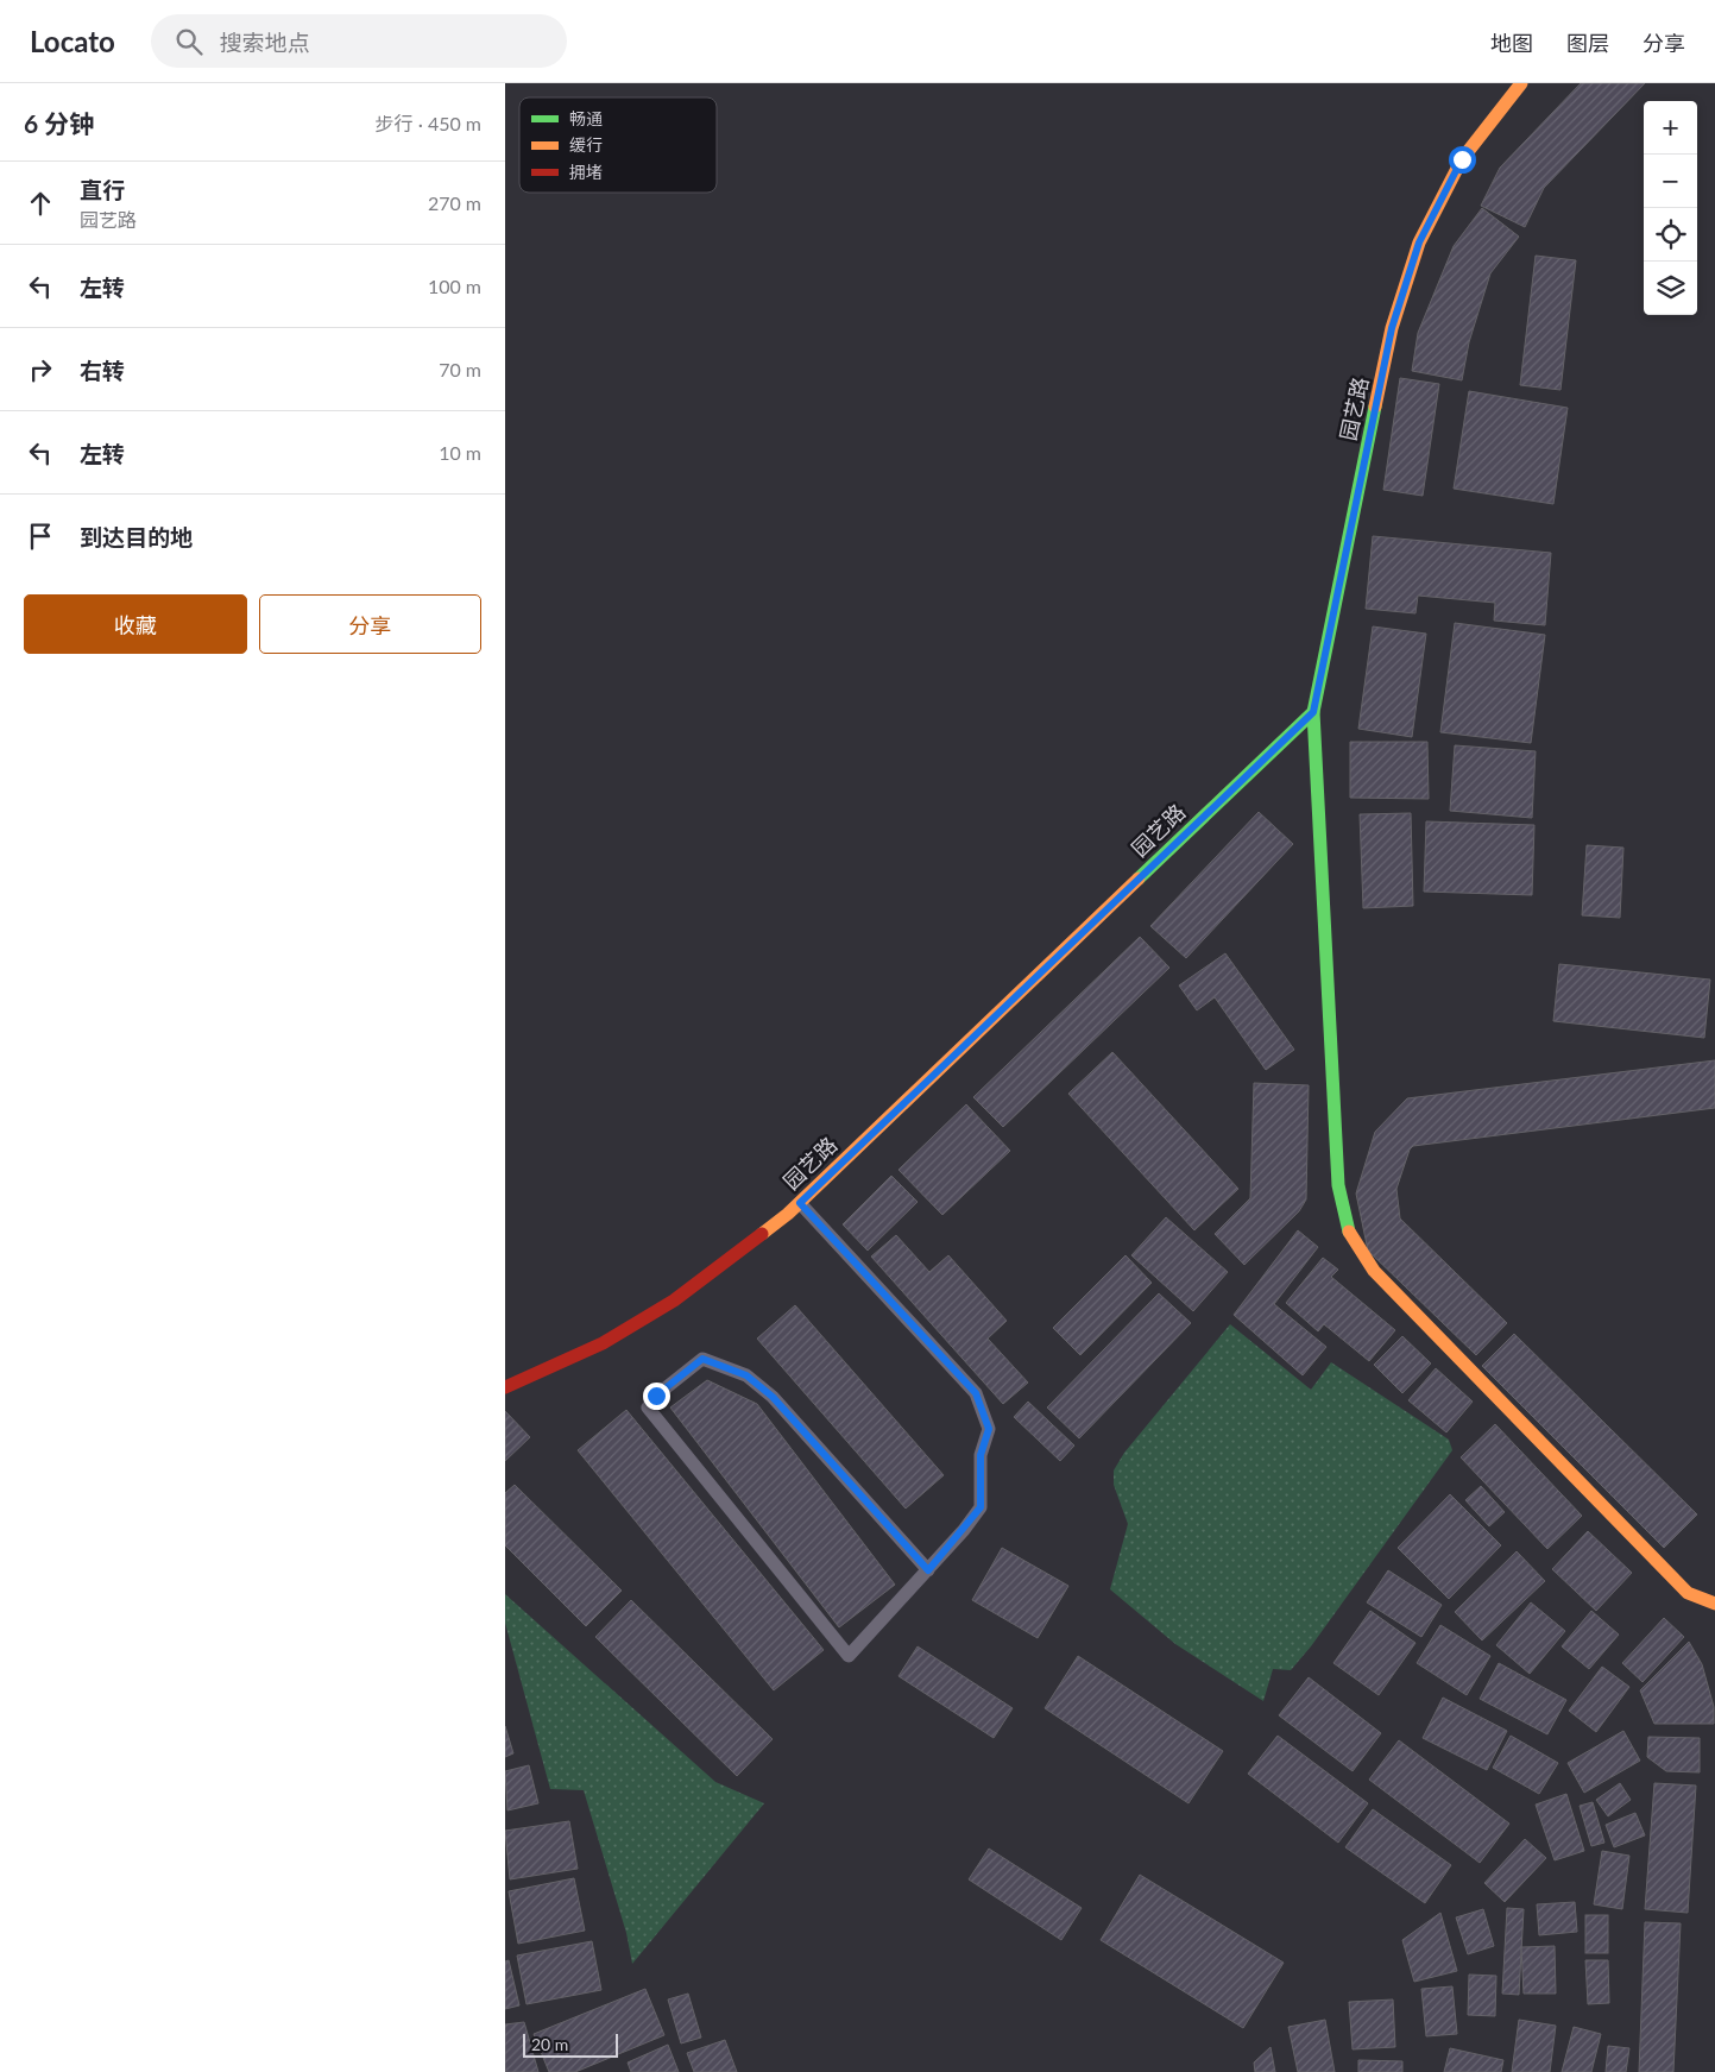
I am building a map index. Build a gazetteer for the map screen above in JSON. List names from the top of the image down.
{
  "streets": {
    "street": ["园艺路"]
  },
  "legend": ["畅通", "缓行", "拥堵"],
  "scale_bar": "20 m",
  "page": {
    "header": "Locato",
    "search": "搜索地点",
    "nav": ["地图", "图层", "分享"],
    "heading": ["6 分钟", "步行 · 450 m"],
    "map_buttons": ["+", "−"],
    "list": [
      ["直行", "园艺路", "270 m"],
      ["左转", "100 m"],
      ["右转", "70 m"],
      ["左转", "10 m"],
      "到达目的地"
    ],
    "buttons": ["收藏", "分享"],
    "scale": "20 m"
  }
}
